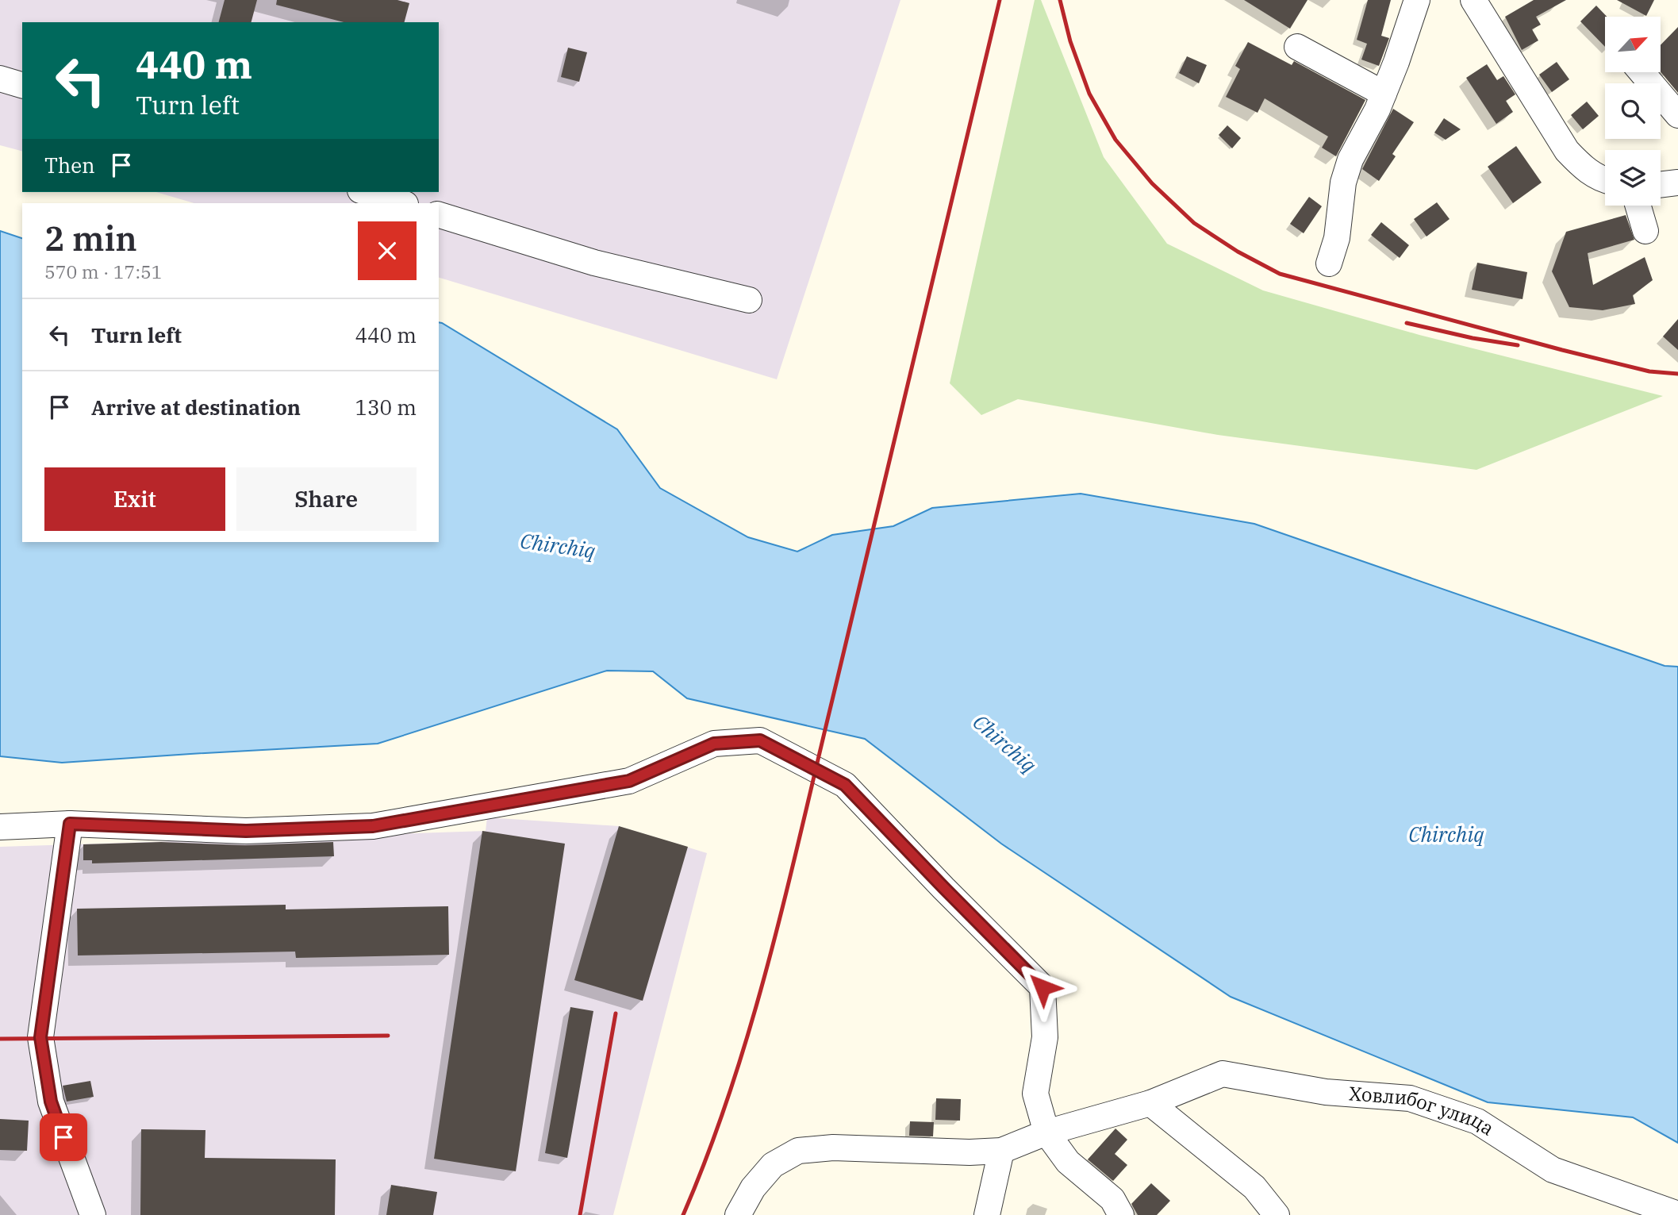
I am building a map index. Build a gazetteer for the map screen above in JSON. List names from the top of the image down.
{
  "streets": {
    "street": ["Ховлибог улица"]
  },
  "water": ["Chirchiq"],
  "north": "top right",
  "page": {
    "turn": ["440 m", "Turn left"],
    "then": "Then",
    "heading": ["2 min", "570 m · 17:51"],
    "list": [
      {
        "name": "Turn left",
        "value": "440 m"
      },
      {
        "name": "Arrive at destination",
        "value": "130 m"
      }
    ],
    "buttons": ["Exit", "Share"]
  }
}
